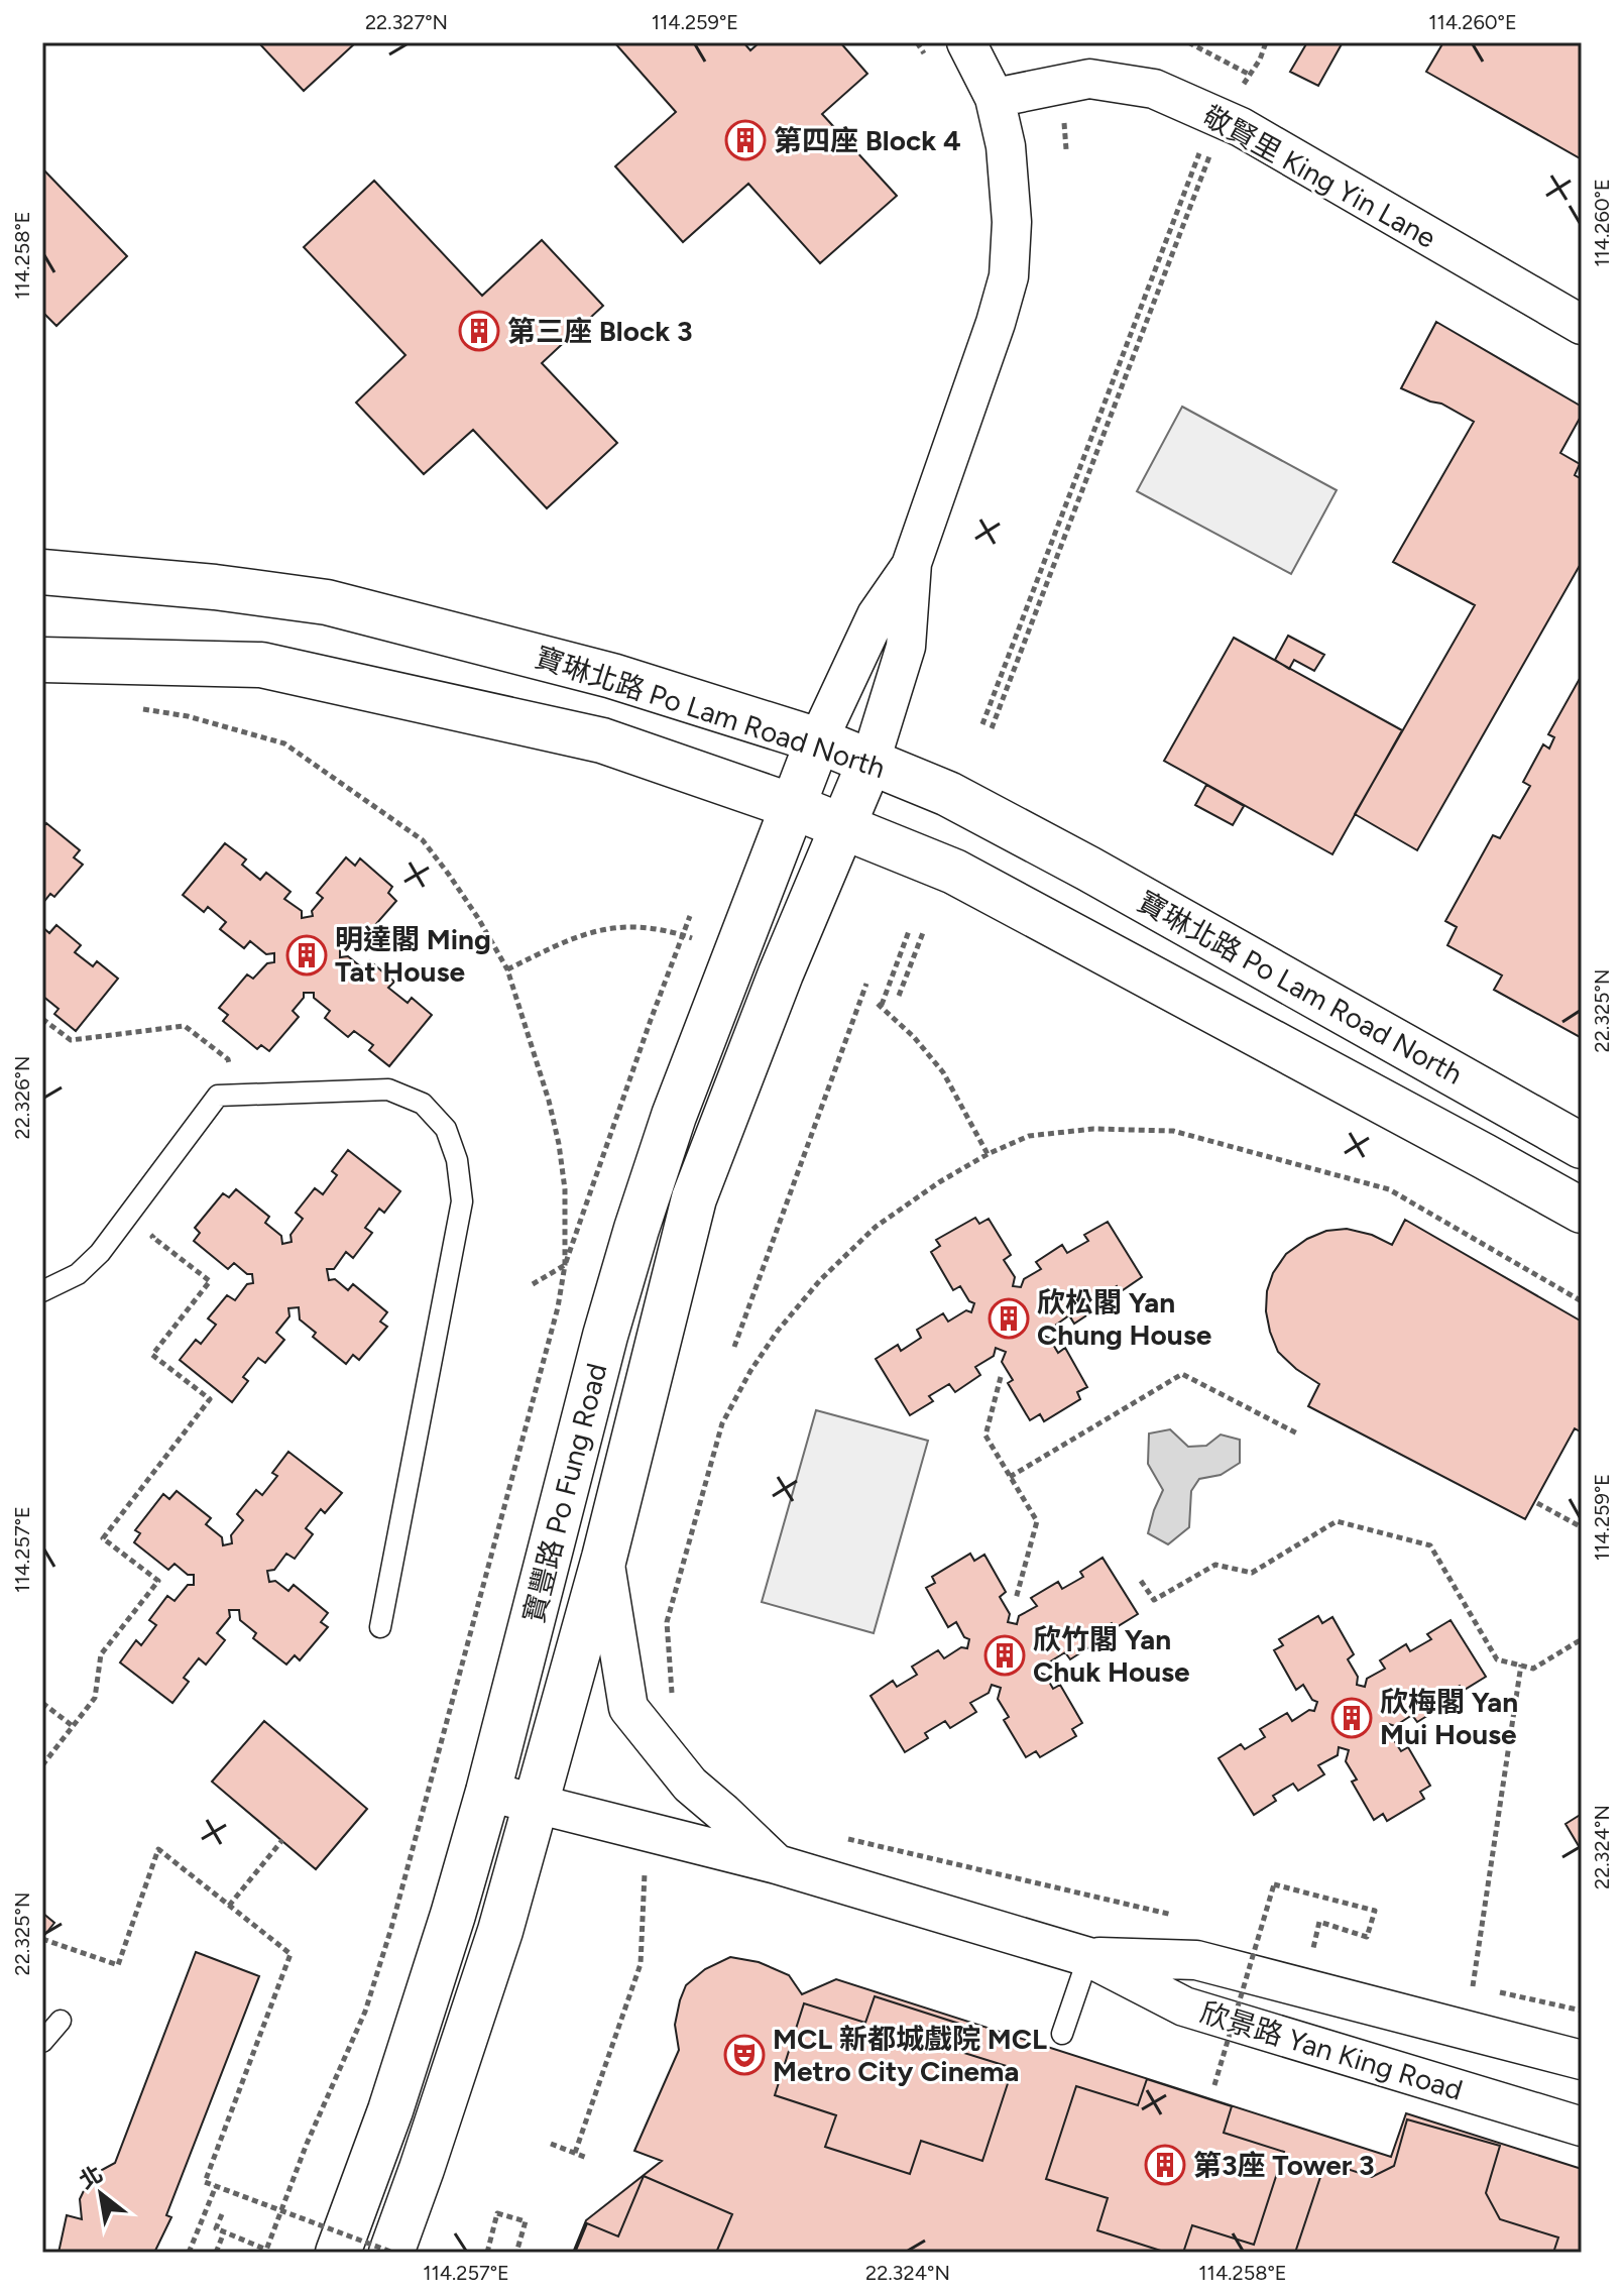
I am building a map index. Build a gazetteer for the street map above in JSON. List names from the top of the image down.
{
  "streets": {
    "main road": ["寶琳北路 Po Lam Road North", "寶豐路 Po Fung Road"],
    "street": ["敬賢里 King Yin Lane", "欣景路 Yan King Road"]
  },
  "crossings": [
    ["寶琳北路 Po Lam Road North", "寶豐路 Po Fung Road"],
    ["寶豐路 Po Fung Road", "欣景路 Yan King Road"]
  ],
  "places": {
    "building": [
      "第四座 Block 4",
      "第三座 Block 3",
      "明達閣 Ming Tat House",
      "欣松閣 Yan Chung House",
      "欣竹閣 Yan Chuk House",
      "欣梅閣 Yan Mui House",
      "第3座 Tower 3"
    ],
    "theatre": ["MCL 新都城戲院 MCL Metro City Cinema"]
  },
  "north": "top left",
  "coordinates": [
    "22.327°N",
    "114.259°E",
    "114.260°E",
    "114.258°E",
    "22.325°N",
    "22.326°N",
    "114.257°E",
    "22.324°N"
  ]
}
